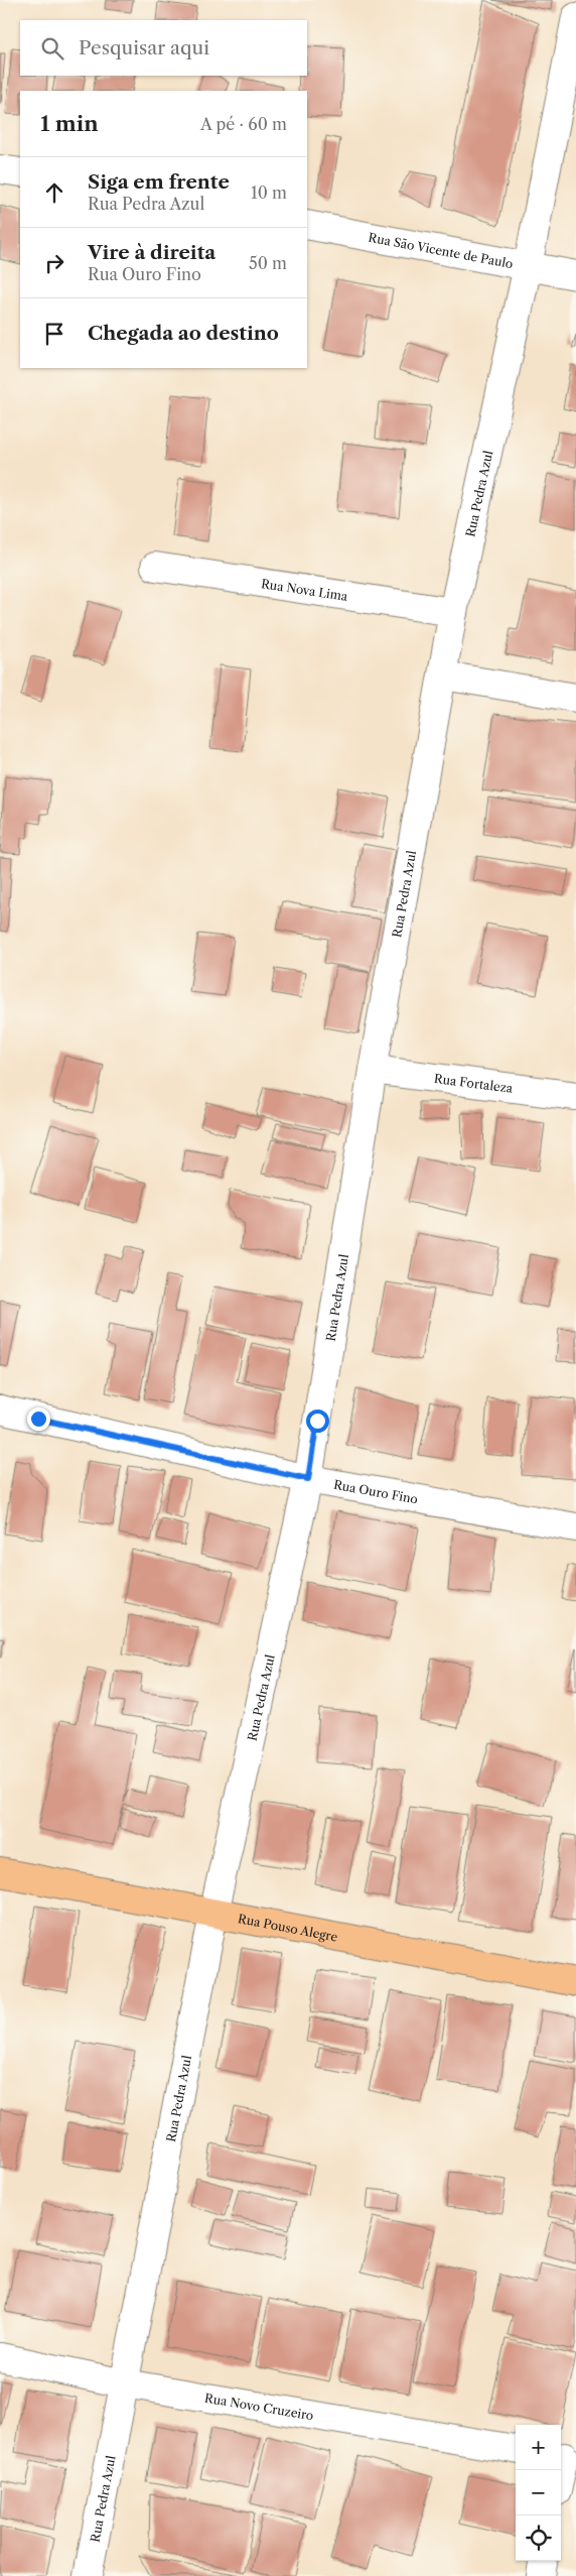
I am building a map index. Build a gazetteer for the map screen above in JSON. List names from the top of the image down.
{
  "streets": {
    "main road": ["Rua Pouso Alegre"],
    "street": [
      "Rua São Vicente de Paulo",
      "Rua Pedra Azul",
      "Rua Nova Lima",
      "Rua Fortaleza",
      "Rua Ouro Fino",
      "Rua Novo Cruzeiro"
    ]
  },
  "crossings": [
    ["Rua São Vicente de Paulo", "Rua Pedra Azul"],
    ["Rua Pedra Azul", "Rua Nova Lima"],
    ["Rua Pedra Azul", "Rua Fortaleza"],
    ["Rua Pedra Azul", "Rua Ouro Fino"],
    ["Rua Pedra Azul", "Rua Pouso Alegre"],
    ["Rua Pedra Azul", "Rua Novo Cruzeiro"]
  ],
  "page": {
    "search": "Pesquisar aqui",
    "heading": ["1 min", "A pé · 60 m"],
    "list": [
      ["Siga em frente", "Rua Pedra Azul", "10 m"],
      ["Vire à direita", "Rua Ouro Fino", "50 m"],
      "Chegada ao destino"
    ],
    "map_buttons": ["+", "−"]
  }
}
